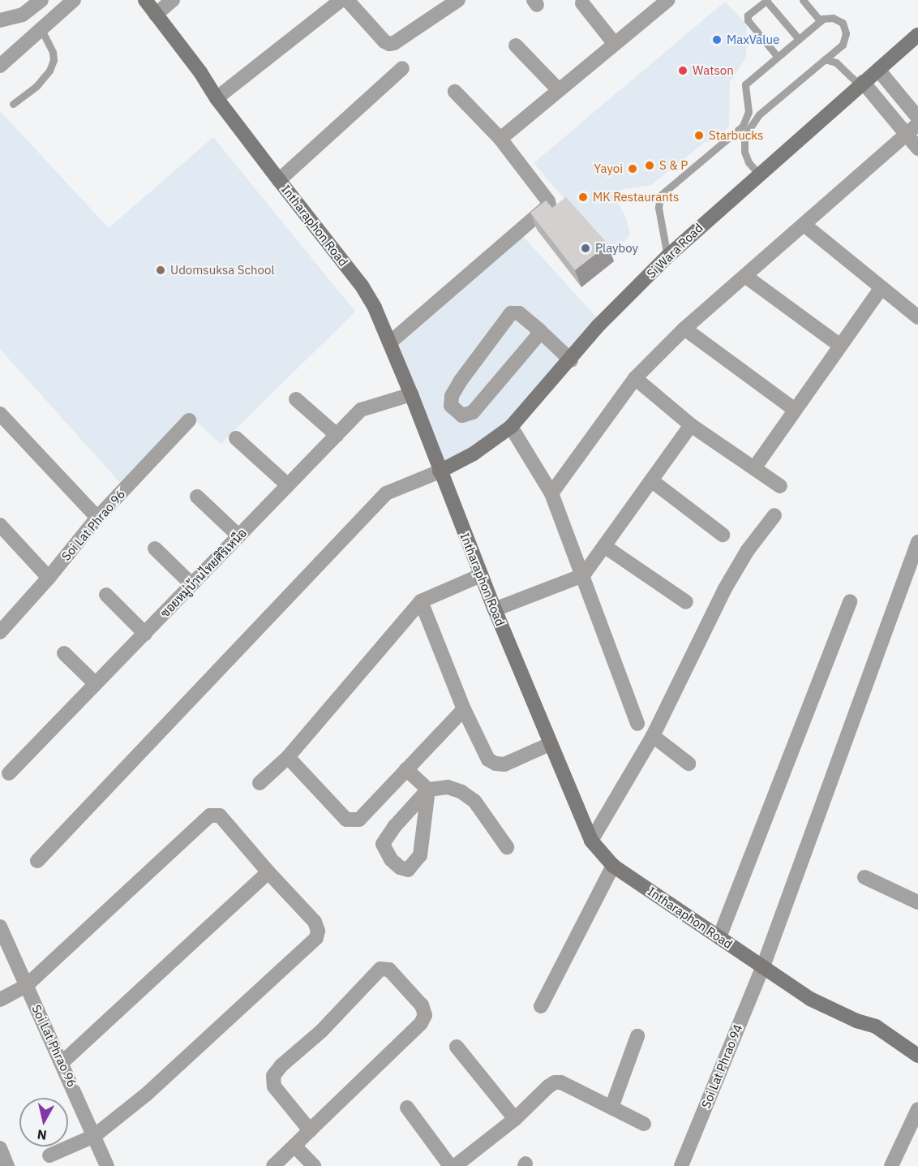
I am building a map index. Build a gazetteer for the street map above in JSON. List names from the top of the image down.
{
  "streets": {
    "street": [
      "Intharaphon Road",
      "Si Wara Road",
      "Soi Lat Phrao 96",
      "ซอยหมู่บ้านไทยศิริเหนือ",
      "Soi Lat Phrao 94"
    ]
  },
  "crossings": [
    ["Intharaphon Road", "Si Wara Road"],
    ["Intharaphon Road", "ซอยหมู่บ้านไทยศิริเหนือ"],
    ["Intharaphon Road", "Soi Lat Phrao 94"]
  ],
  "places": [
    "MaxValue",
    "Watson",
    "Starbucks",
    "S & P",
    "Yayoi",
    "MK Restaurants",
    "Playboy",
    "Udomsuksa School"
  ],
  "north": "bottom"
}
